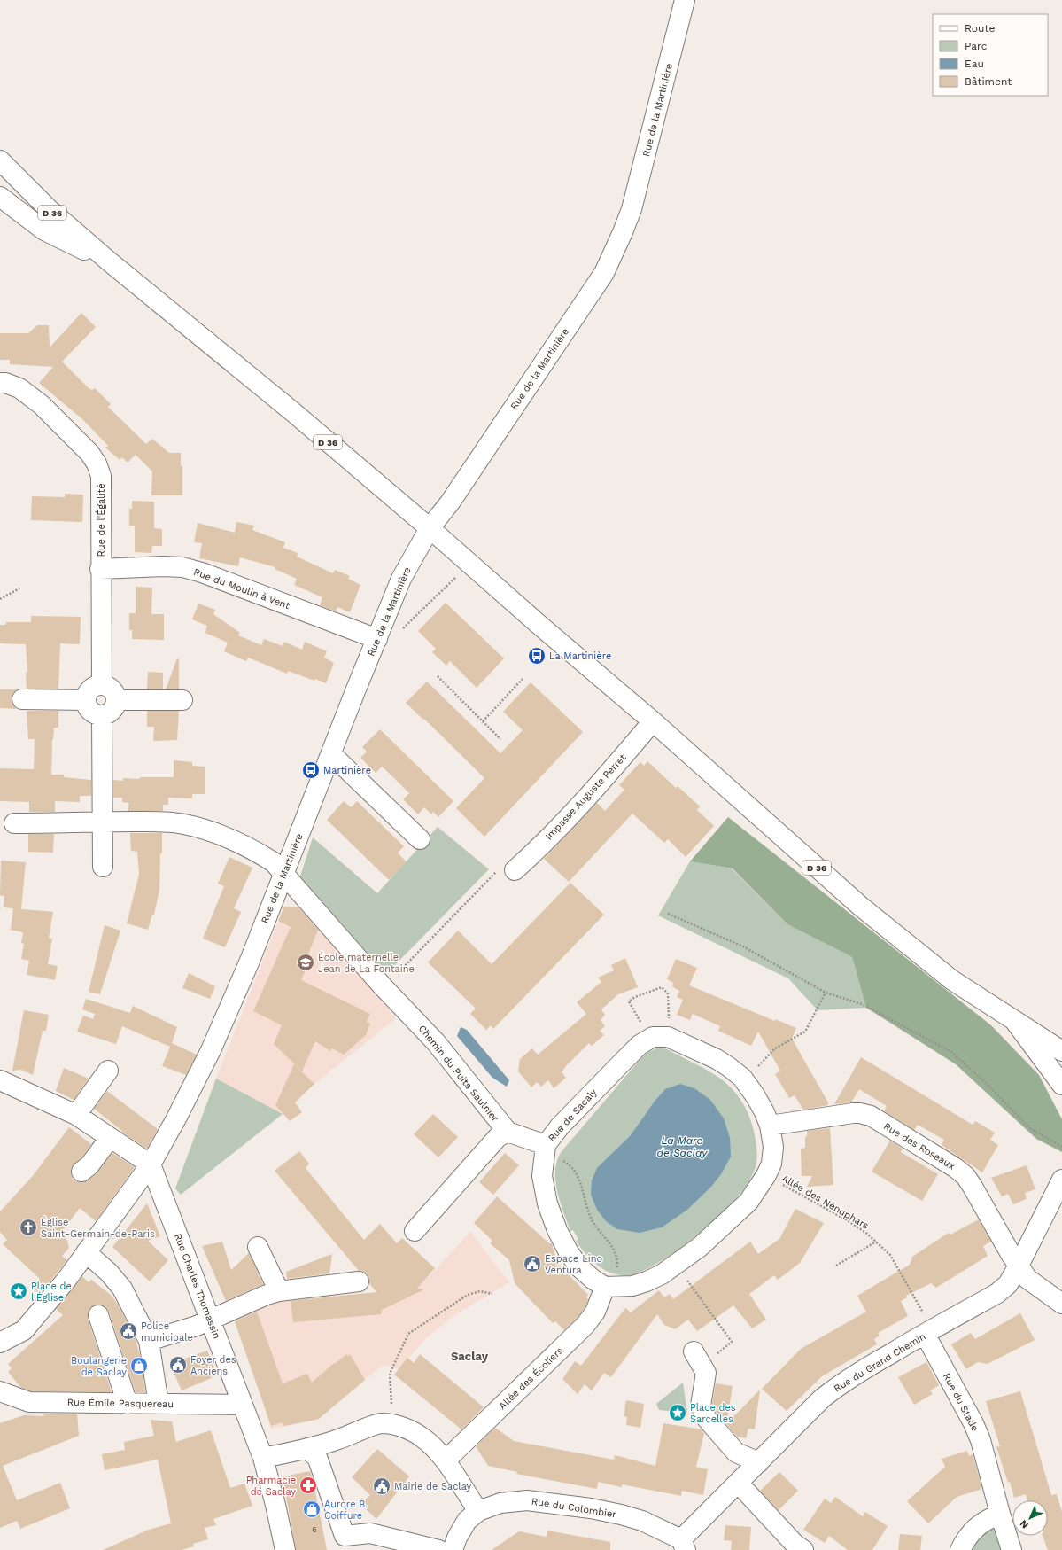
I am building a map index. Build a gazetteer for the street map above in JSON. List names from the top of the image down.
{
  "streets": {
    "street": [
      "Rue de la Martinière",
      "D 36",
      "Rue de l'Égalité",
      "Rue du Moulin à Vent",
      "Impasse Auguste Perret",
      "Chemin du Puits Saulnier",
      "Rue de Sacaly",
      "Rue des Roseaux",
      "Rue Charles Thomassin",
      "Rue du Grand Chemin",
      "Allée des Écoliers",
      "Rue du Stade",
      "Rue Émile Pasquereau",
      "Rue du Colombier"
    ],
    "path": ["Allée des Nénuphars"]
  },
  "crossings": [
    ["Rue de la Martinière", "D 36"],
    ["Rue de la Martinière", "Rue du Moulin à Vent"],
    ["Rue de la Martinière", "Chemin du Puits Saulnier"],
    ["Rue de la Martinière", "Rue Charles Thomassin"],
    ["D 36", "Impasse Auguste Perret"],
    ["Rue de l'Égalité", "Rue du Moulin à Vent"],
    ["Rue de Sacaly", "Rue des Roseaux"],
    ["Rue de Sacaly", "Allée des Nénuphars"],
    ["Rue de Sacaly", "Allée des Écoliers"],
    ["Rue des Roseaux", "Rue du Grand Chemin"],
    ["Allée des Nénuphars", "Rue du Grand Chemin"],
    ["Allée des Nénuphars", "Rue du Stade"],
    ["Rue Charles Thomassin", "Rue Émile Pasquereau"],
    ["Rue du Grand Chemin", "Rue du Stade"],
    ["Rue du Grand Chemin", "Rue du Colombier"]
  ],
  "districts": ["Saclay"],
  "water": ["La Mare de Saclay"],
  "places": {
    "bus stop": ["La Martinière", "Martinière"],
    "school or university": ["École maternelle Jean de La Fontaine"],
    "church": ["Église Saint-Germain-de-Paris"],
    "public building": [
      "Espace Lino Ventura",
      "Police municipale",
      "Foyer des Anciens",
      "Mairie de Saclay"
    ],
    "place": ["Place de l'Église", "Place des Sarcelles"],
    "shop": ["Boulangerie de Saclay", "Aurore B. Coiffure"],
    "pharmacy": ["Pharmacie de Saclay"]
  },
  "house_numbers": ["6"],
  "legend": [
    "Route",
    "Parc",
    "Eau",
    "Bâtiment"
  ],
  "north": "bottom left"
}
